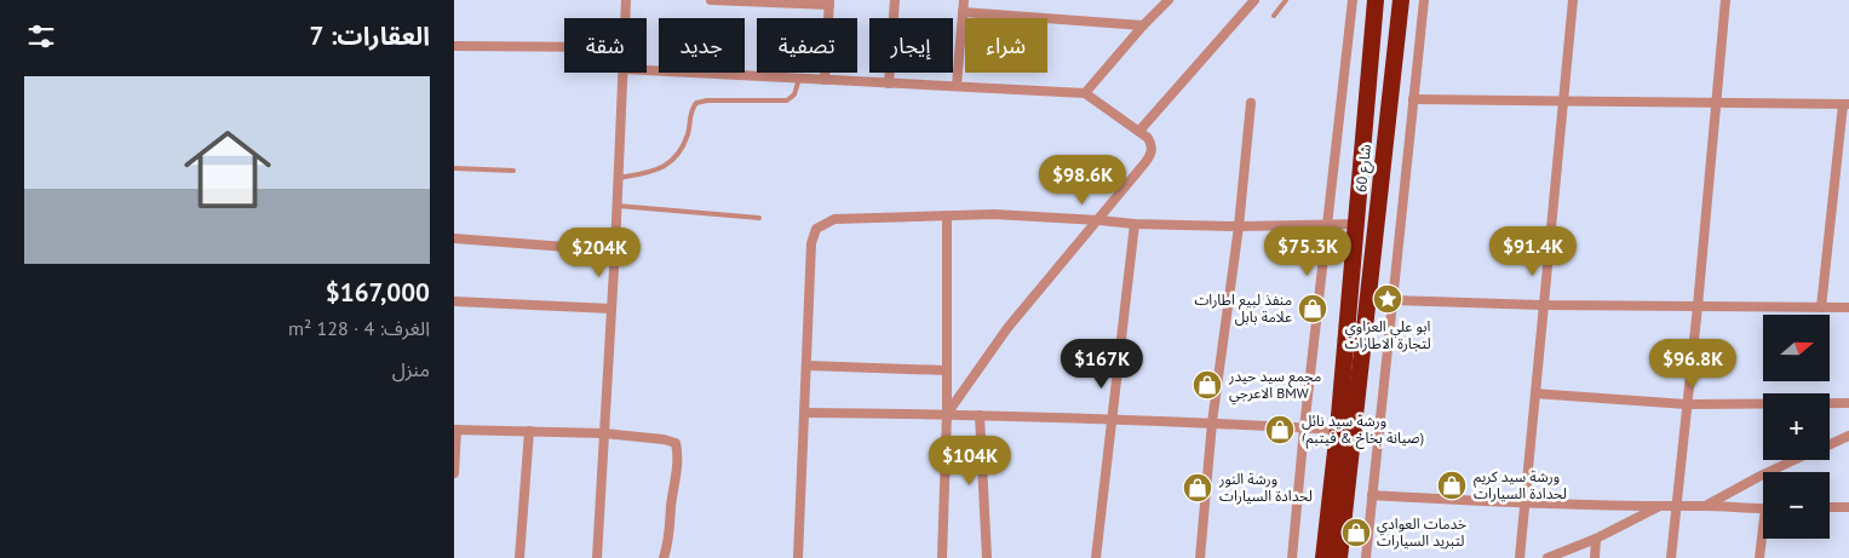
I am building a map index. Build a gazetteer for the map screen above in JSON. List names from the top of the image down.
{
  "streets": {
    "highway": ["شارع 60"]
  },
  "places": {
    "place": ["ابو علي العزاوي لتجارة الاطارات"],
    "shop": [
      "منفذ لبيع اطارات علامة بابل",
      "مجمع سيد حيدر الاعرجي BMW",
      "ورشة سيد نائل (صيانة بخاخ & فيتبم)",
      "ورشة سيد كريم لحدادة السيارات",
      "ورشة النور لحدادة السيارات",
      "خدمات العوادي لتبريد السيارات"
    ]
  },
  "north": "right",
  "page": {
    "heading": "العقارات: 7",
    "chip": [
      "شراء",
      "إيجار",
      "تصفية",
      "جديد",
      "شقة"
    ],
    "list": [
      {
        "name": "$167,000",
        "note": "الغرف: 4 · 128 m² · منزل"
      }
    ],
    "price": [
      "$98.6K",
      "$75.3K",
      "$91.4K",
      "$204K",
      "$167K",
      "$96.8K",
      "$104K"
    ],
    "map_buttons": ["+", "−"]
  }
}
